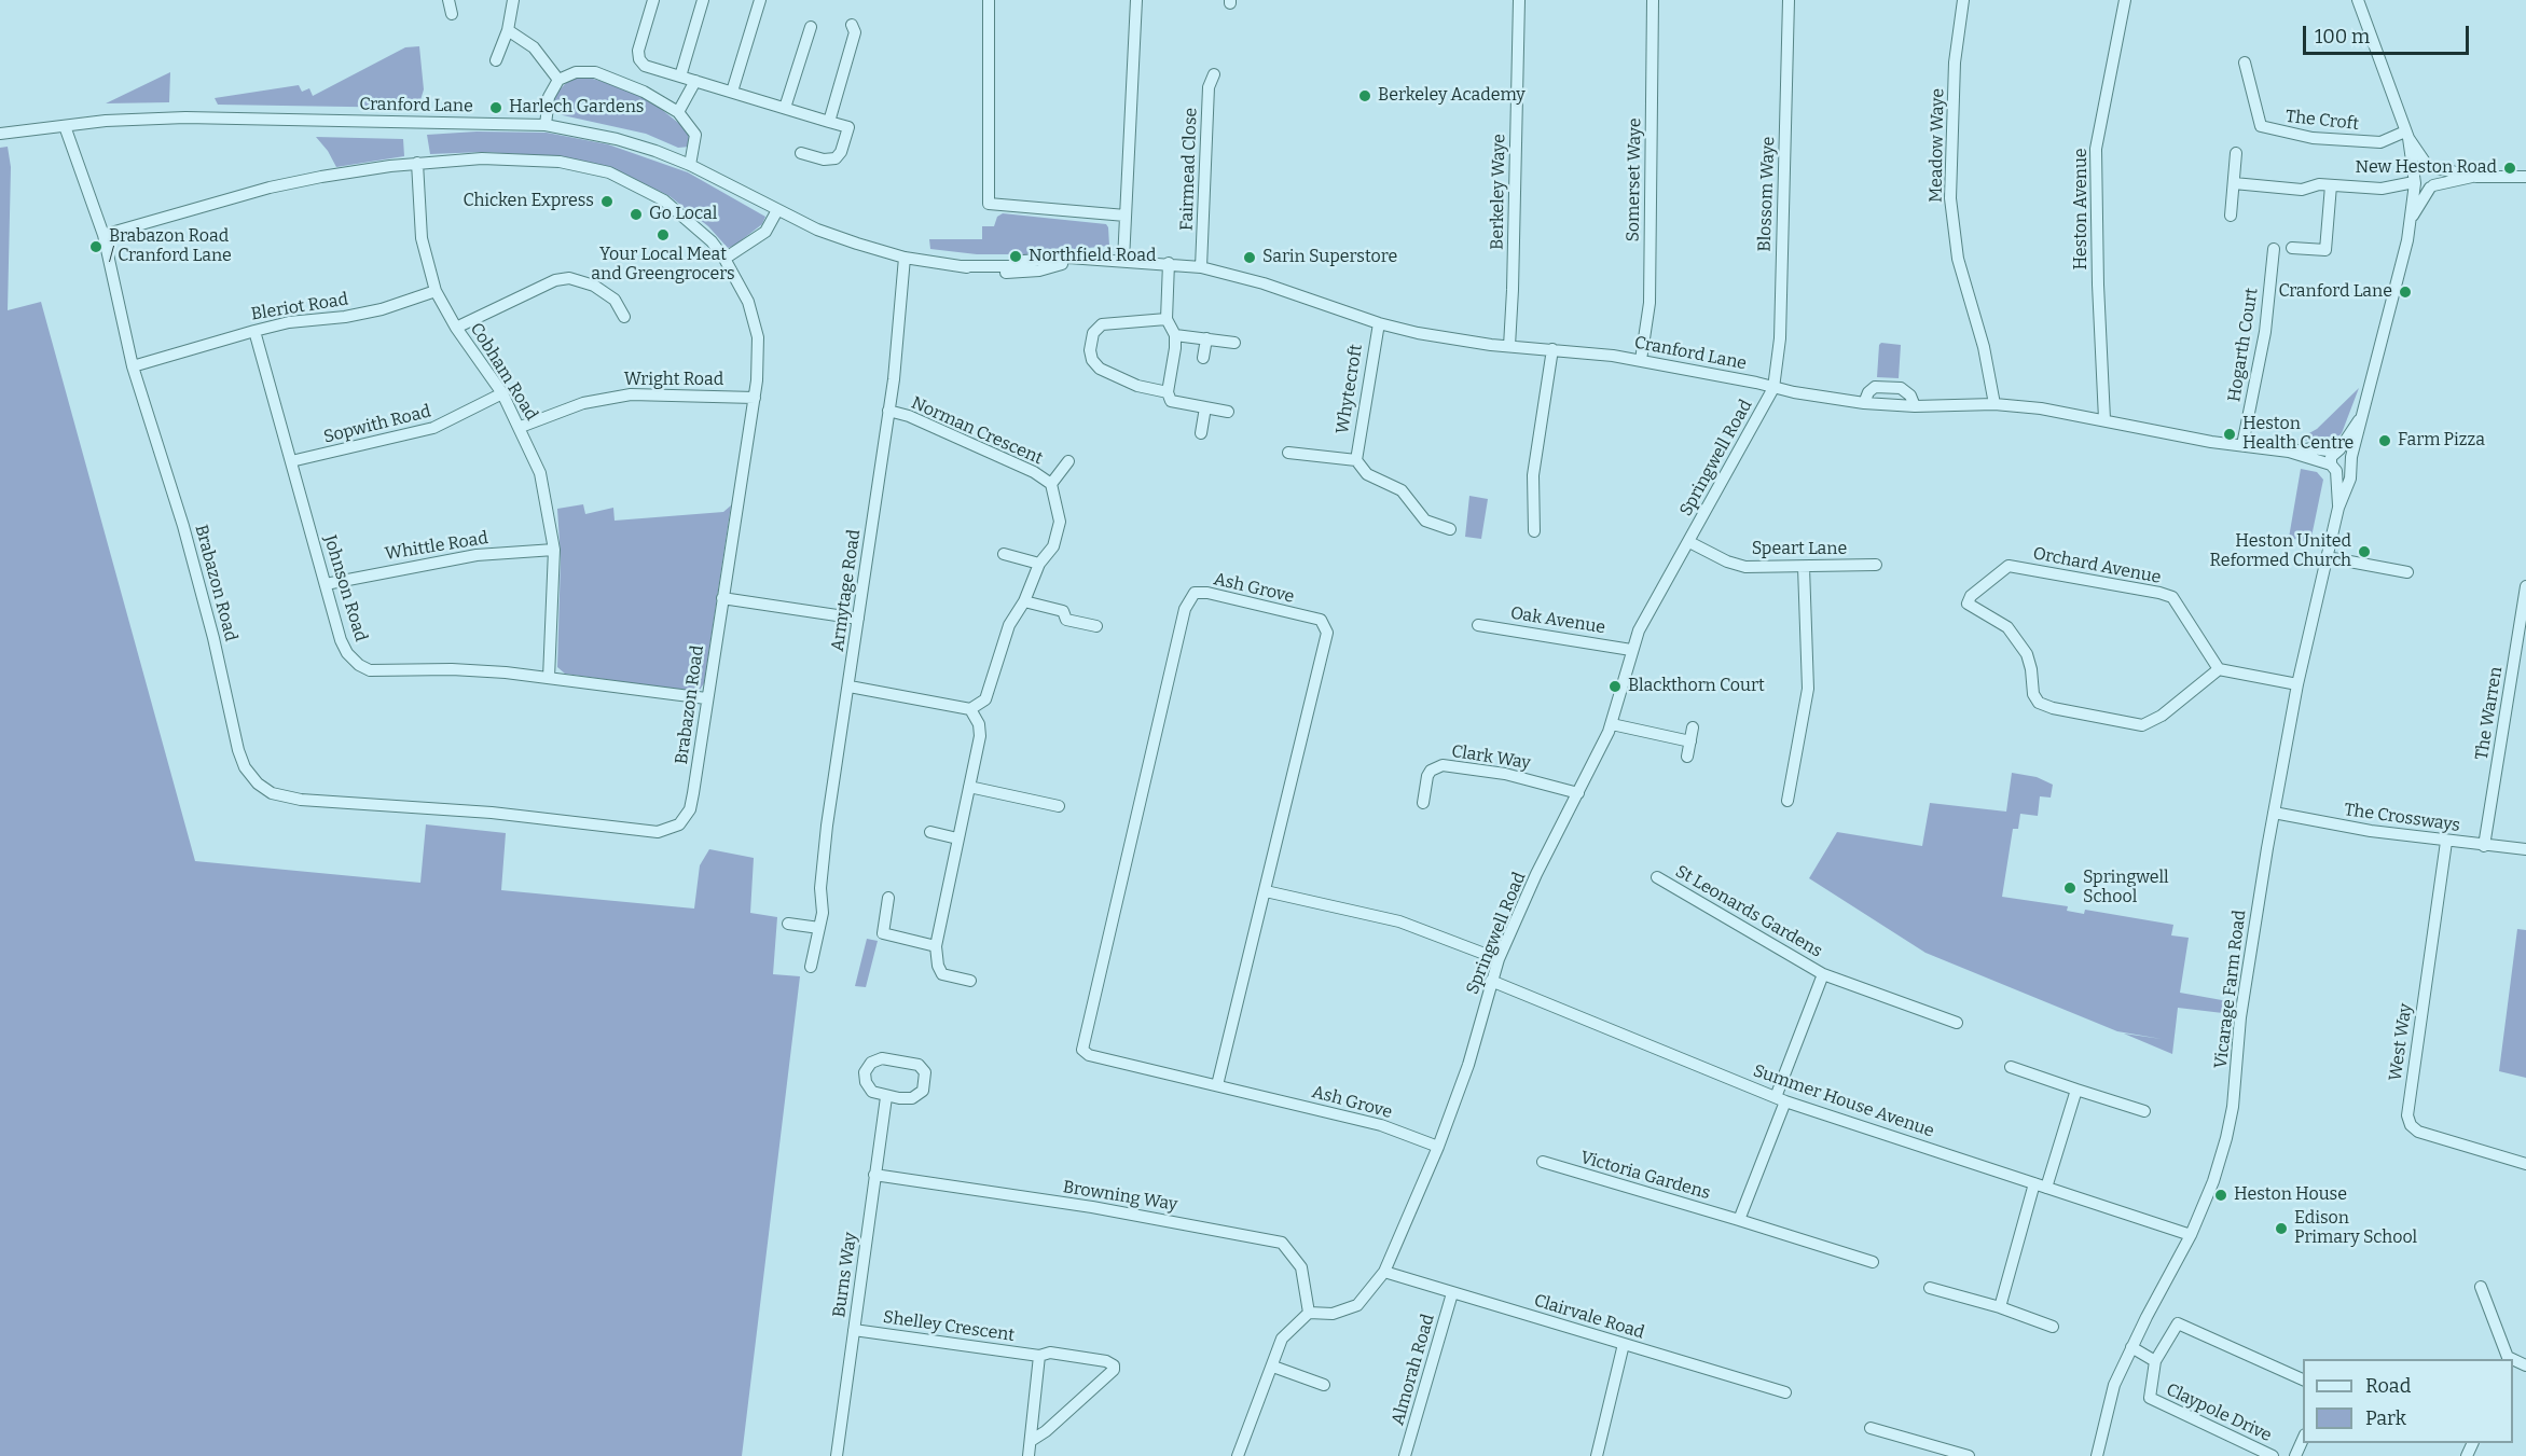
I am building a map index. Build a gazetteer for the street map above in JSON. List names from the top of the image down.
{
  "streets": {
    "street": [
      "Cranford Lane",
      "The Croft",
      "Meadow Waye",
      "Fairmead Close",
      "Somerset Waye",
      "Berkeley Waye",
      "Blossom Waye",
      "Heston Avenue",
      "Bleriot Road",
      "Hogarth Court",
      "Cobham Road",
      "Wright Road",
      "Whytecroft",
      "Sopwith Road",
      "Norman Crescent",
      "Springwell Road",
      "Whittle Road",
      "Speart Lane",
      "Orchard Avenue",
      "Brabazon Road",
      "Johnson Road",
      "Ash Grove",
      "Armytage Road",
      "Oak Avenue",
      "The Warren",
      "Clark Way",
      "The Crossways",
      "St Leonards Gardens",
      "Vicarage Farm Road",
      "West Way",
      "Summer House Avenue",
      "Victoria Gardens",
      "Browning Way",
      "Burns Way",
      "Clairvale Road",
      "Shelley Crescent",
      "Almorah Road",
      "Claypole Drive"
    ]
  },
  "crossings": [
    ["Cranford Lane", "Meadow Waye"],
    ["Cranford Lane", "Fairmead Close"],
    ["Cranford Lane", "Somerset Waye"],
    ["Cranford Lane", "Berkeley Waye"],
    ["Cranford Lane", "Blossom Waye"],
    ["Cranford Lane", "Heston Avenue"],
    ["Cranford Lane", "Hogarth Court"],
    ["Cranford Lane", "Whytecroft"],
    ["Cranford Lane", "Springwell Road"],
    ["Cranford Lane", "Brabazon Road"],
    ["Cranford Lane", "Armytage Road"],
    ["Cranford Lane", "Vicarage Farm Road"],
    ["The Croft", "Vicarage Farm Road"],
    ["Blossom Waye", "Springwell Road"],
    ["Bleriot Road", "Cobham Road"],
    ["Bleriot Road", "Brabazon Road"],
    ["Bleriot Road", "Johnson Road"],
    ["Cobham Road", "Wright Road"],
    ["Cobham Road", "Sopwith Road"],
    ["Cobham Road", "Whittle Road"],
    ["Cobham Road", "Brabazon Road"],
    ["Cobham Road", "Johnson Road"],
    ["Wright Road", "Brabazon Road"],
    ["Sopwith Road", "Johnson Road"],
    ["Norman Crescent", "Armytage Road"],
    ["Springwell Road", "Speart Lane"],
    ["Springwell Road", "Ash Grove"],
    ["Springwell Road", "Oak Avenue"],
    ["Springwell Road", "Clark Way"],
    ["Springwell Road", "Summer House Avenue"],
    ["Springwell Road", "Browning Way"],
    ["Springwell Road", "Clairvale Road"],
    ["Whittle Road", "Johnson Road"],
    ["Brabazon Road", "Johnson Road"],
    ["The Warren", "The Crossways"],
    ["The Crossways", "Vicarage Farm Road"],
    ["The Crossways", "West Way"],
    ["St Leonards Gardens", "Summer House Avenue"],
    ["Vicarage Farm Road", "Summer House Avenue"],
    ["Vicarage Farm Road", "Claypole Drive"],
    ["Browning Way", "Burns Way"],
    ["Burns Way", "Shelley Crescent"],
    ["Clairvale Road", "Almorah Road"]
  ],
  "places": [
    "Berkeley Academy",
    "Harlech Gardens",
    "New Heston Road",
    "Chicken Express",
    "Go Local",
    "Your Local Meat and Greengrocers",
    "Brabazon Road / Cranford Lane",
    "Northfield Road",
    "Sarin Superstore",
    "Cranford Lane",
    "Heston Health Centre",
    "Farm Pizza",
    "Heston United Reformed Church",
    "Blackthorn Court",
    "Springwell School",
    "Heston House",
    "Edison Primary School"
  ],
  "legend": ["Road", "Park"],
  "scale_bar": "100 m"
}
